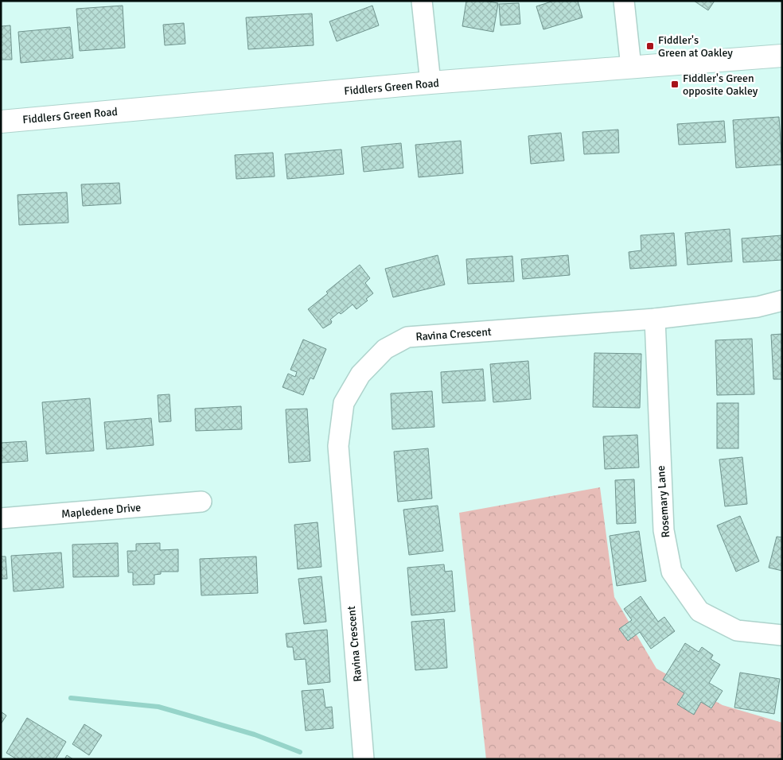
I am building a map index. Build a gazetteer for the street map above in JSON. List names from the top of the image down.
{
  "streets": {
    "main road": ["Fiddlers Green Road"],
    "street": ["Ravina Crescent", "Rosemary Lane", "Mapledene Drive"]
  },
  "crossings": [
    ["Ravina Crescent", "Rosemary Lane"]
  ],
  "places": {
    "transit": ["Fiddler's Green at Oakley", "Fiddler's Green opposite Oakley"]
  }
}
